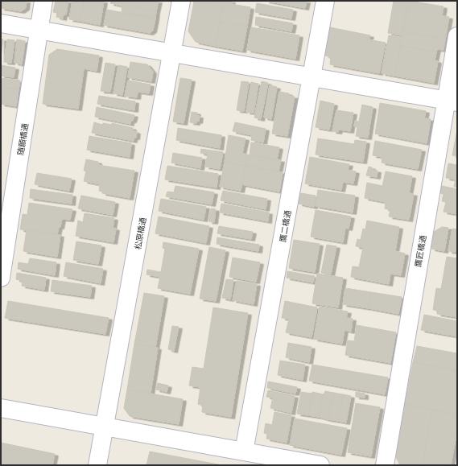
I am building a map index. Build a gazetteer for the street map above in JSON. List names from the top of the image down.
{
  "streets": {
    "street": [
      "随願橋通",
      "鷹二橋通",
      "松原橋通",
      "鷹匠橋通"
    ]
  }
}
